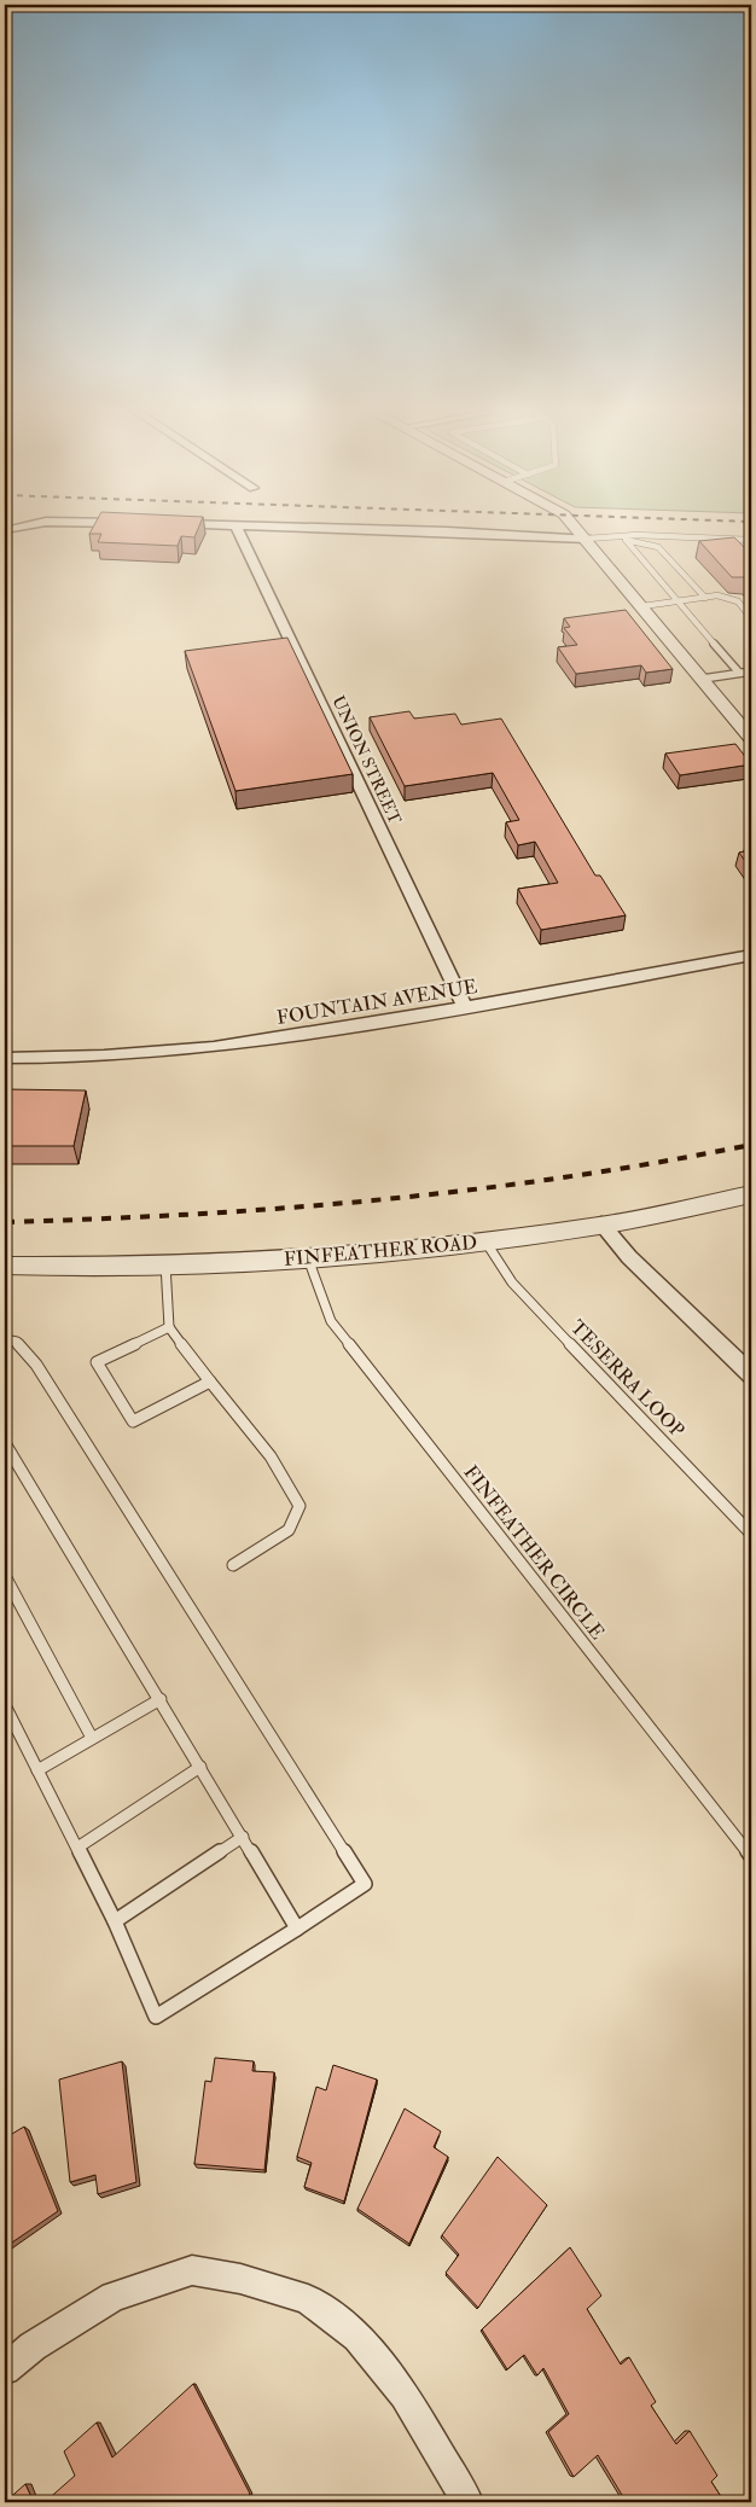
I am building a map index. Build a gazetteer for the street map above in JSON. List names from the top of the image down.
{
  "streets": {
    "street": ["UNION STREET", "FOUNTAIN AVENUE", "FINFEATHER ROAD"],
    "lane": ["TESERRA LOOP", "FINFEATHER CIRCLE"]
  },
  "crossings": [
    ["UNION STREET", "FOUNTAIN AVENUE"],
    ["FINFEATHER ROAD", "TESERRA LOOP"],
    ["FINFEATHER ROAD", "FINFEATHER CIRCLE"]
  ]
}
